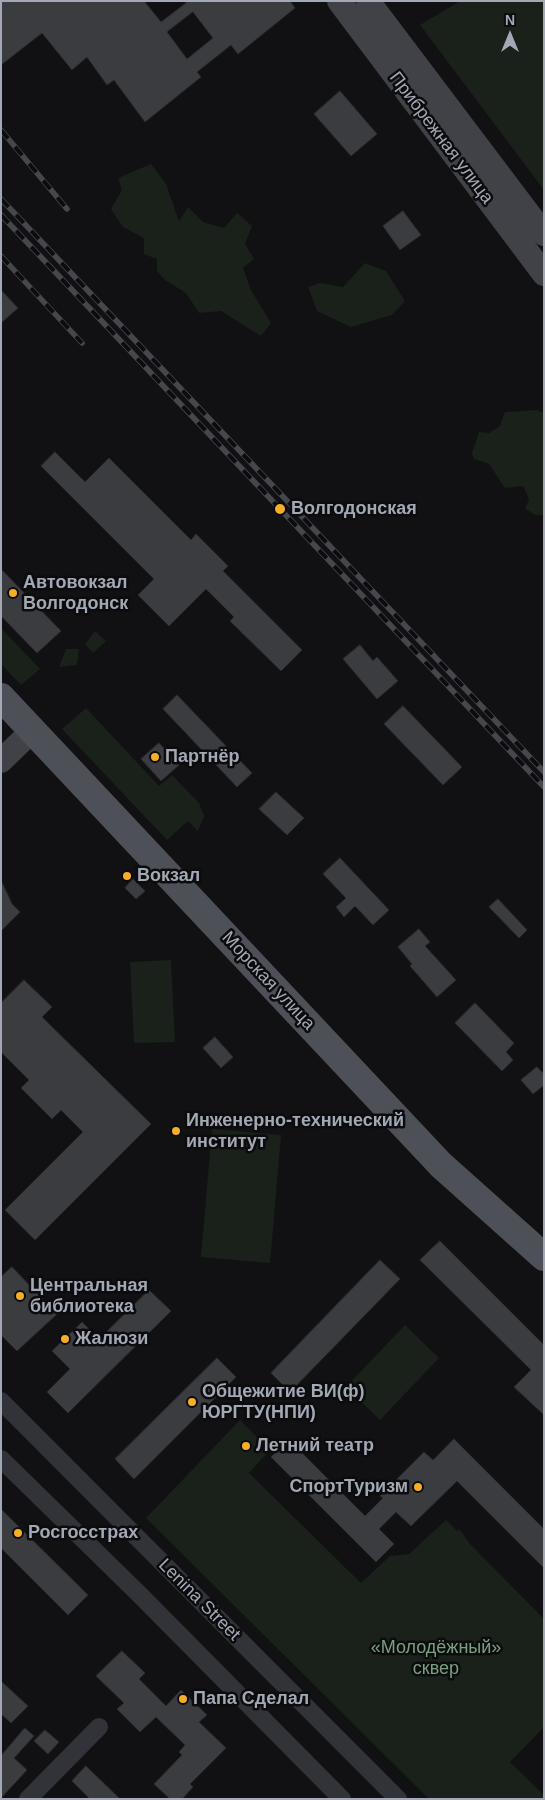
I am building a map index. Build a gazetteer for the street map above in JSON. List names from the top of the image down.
{
  "streets": {
    "main road": ["Прибрежная улица", "Морская улица"],
    "street": ["Lenina Street"]
  },
  "parks": ["«Молодёжный» сквер"],
  "places": [
    "Волгодонская",
    "Автовокзал Волгодонск",
    "Партнёр",
    "Вокзал",
    "Инженерно-технический институт",
    "Центральная библиотека",
    "Жалюзи",
    "Общежитие ВИ(ф) ЮРГТУ(НПИ)",
    "Летний театр",
    "СпортТуризм",
    "Росгосстрах",
    "Папа Сделал"
  ],
  "north": "top"
}
